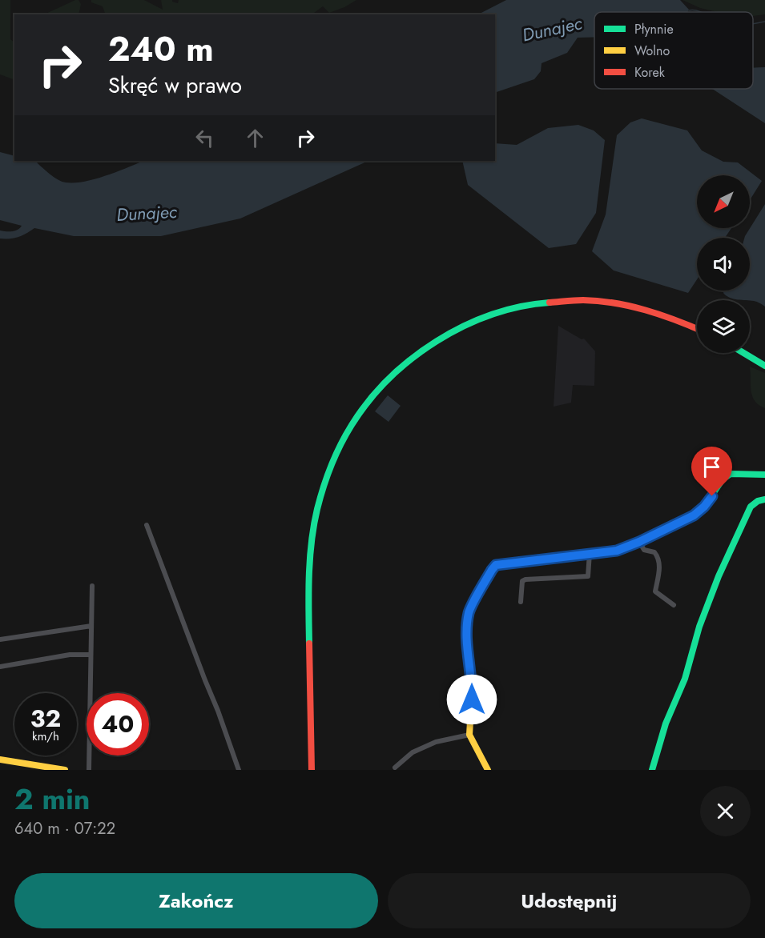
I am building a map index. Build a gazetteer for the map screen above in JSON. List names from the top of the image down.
{
  "water": ["Dunajec"],
  "legend": ["Płynnie", "Wolno", "Korek"],
  "north": "bottom left",
  "page": {
    "turn": ["240 m", "Skręć w prawo"],
    "speed": "32 km/h",
    "limit": "40",
    "heading": ["2 min", "640 m · 07:22"],
    "buttons": ["Zakończ", "Udostępnij"]
  }
}
